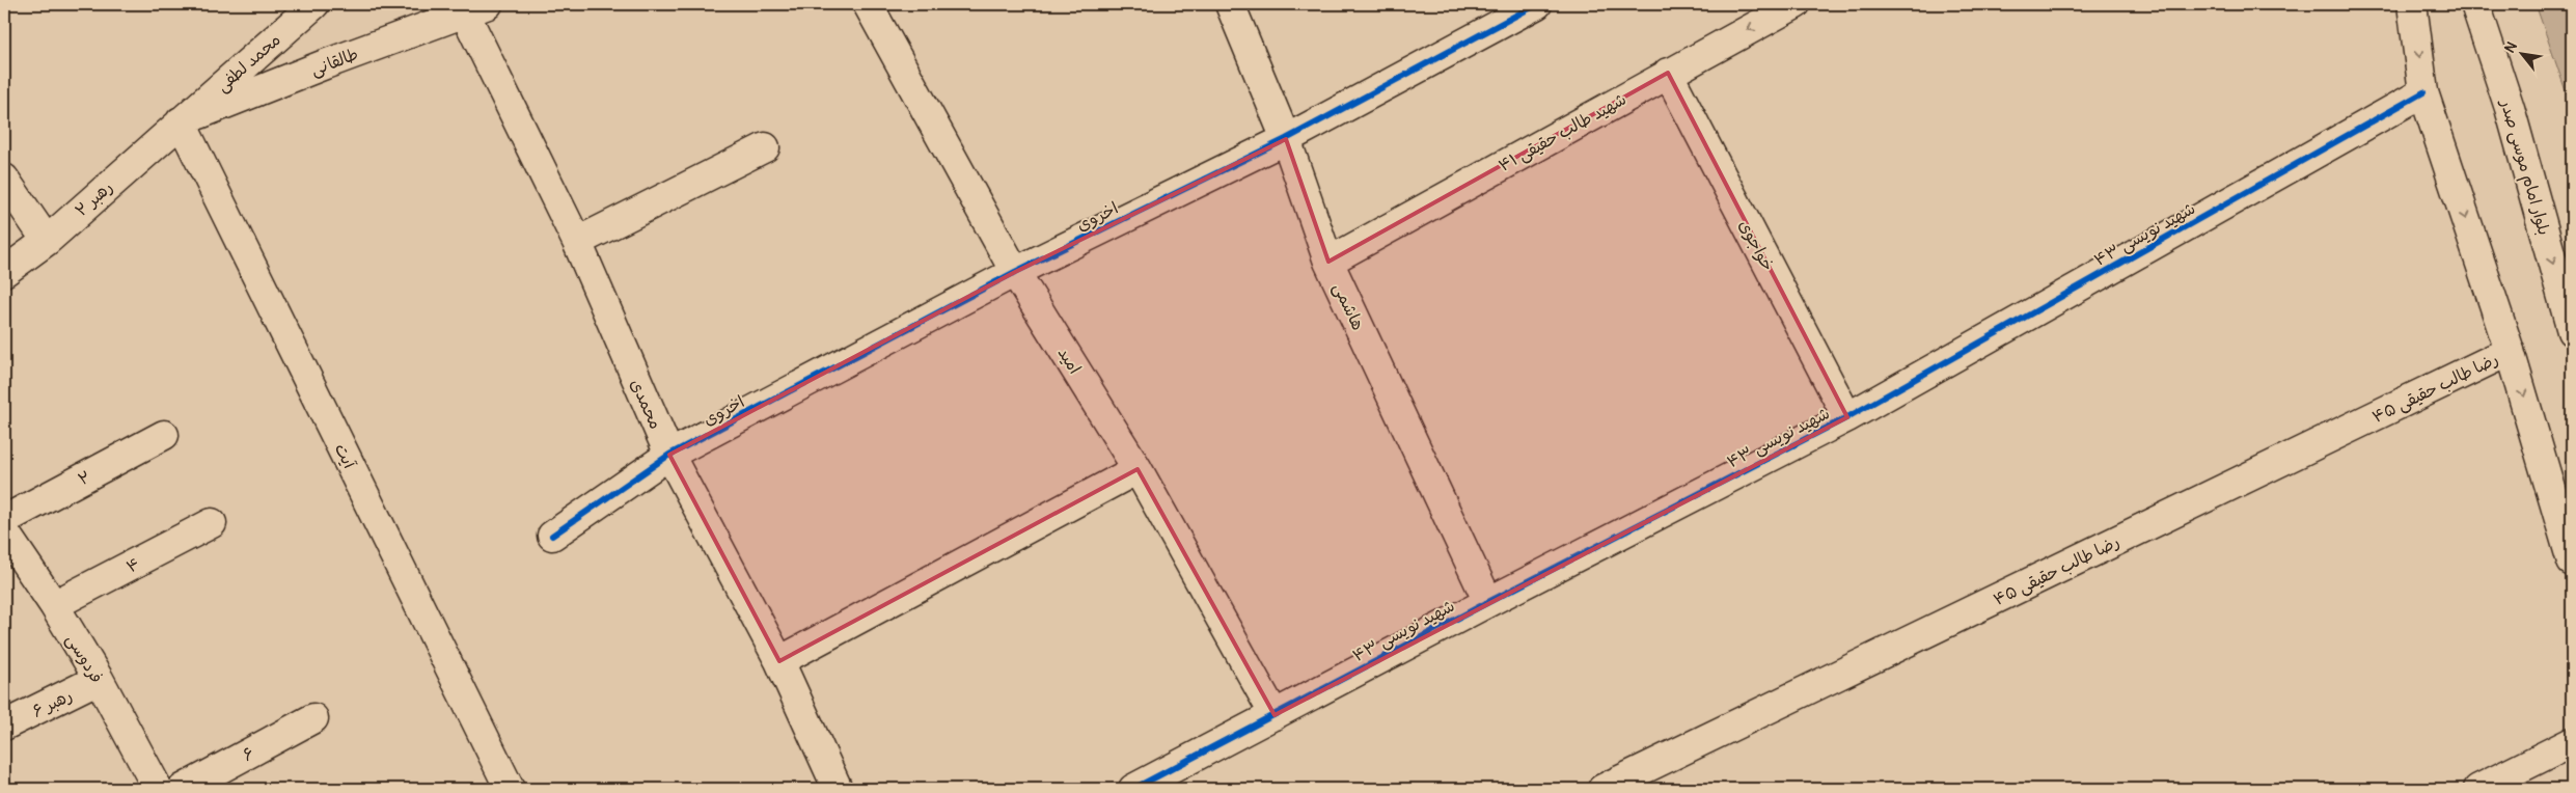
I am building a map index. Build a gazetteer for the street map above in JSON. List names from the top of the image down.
{
  "streets": {
    "street": [
      "طالقانی",
      "محمد لطفی",
      "۴۱ شهید طالب حقیقی",
      "بلوار امام موسی صدر",
      "رهبر ۲",
      "اخروی",
      "۴۳ شهید نویسی",
      "خواجوی",
      "هاشمی",
      "امید",
      "۴۵ رضا طالب حقیقی",
      "محمدی",
      "آیت",
      "۲",
      "۴",
      "فردوسی",
      "رهبر ۶",
      "۶"
    ]
  },
  "crossings": [
    ["طالقانی", "محمد لطفی"],
    ["طالقانی", "رهبر ۲"],
    ["طالقانی", "محمدی"],
    ["طالقانی", "آیت"],
    ["محمد لطفی", "رهبر ۲"],
    ["محمد لطفی", "آیت"],
    ["۴۱ شهید طالب حقیقی", "خواجوی"],
    ["۴۱ شهید طالب حقیقی", "هاشمی"],
    ["رهبر ۲", "آیت"],
    ["اخروی", "هاشمی"],
    ["اخروی", "امید"],
    ["اخروی", "محمدی"],
    ["۴۳ شهید نویسی", "خواجوی"],
    ["۴۳ شهید نویسی", "هاشمی"],
    ["۴۳ شهید نویسی", "امید"],
    ["۴", "فردوسی"],
    ["فردوسی", "رهبر ۶"]
  ],
  "north": "top left"
}
